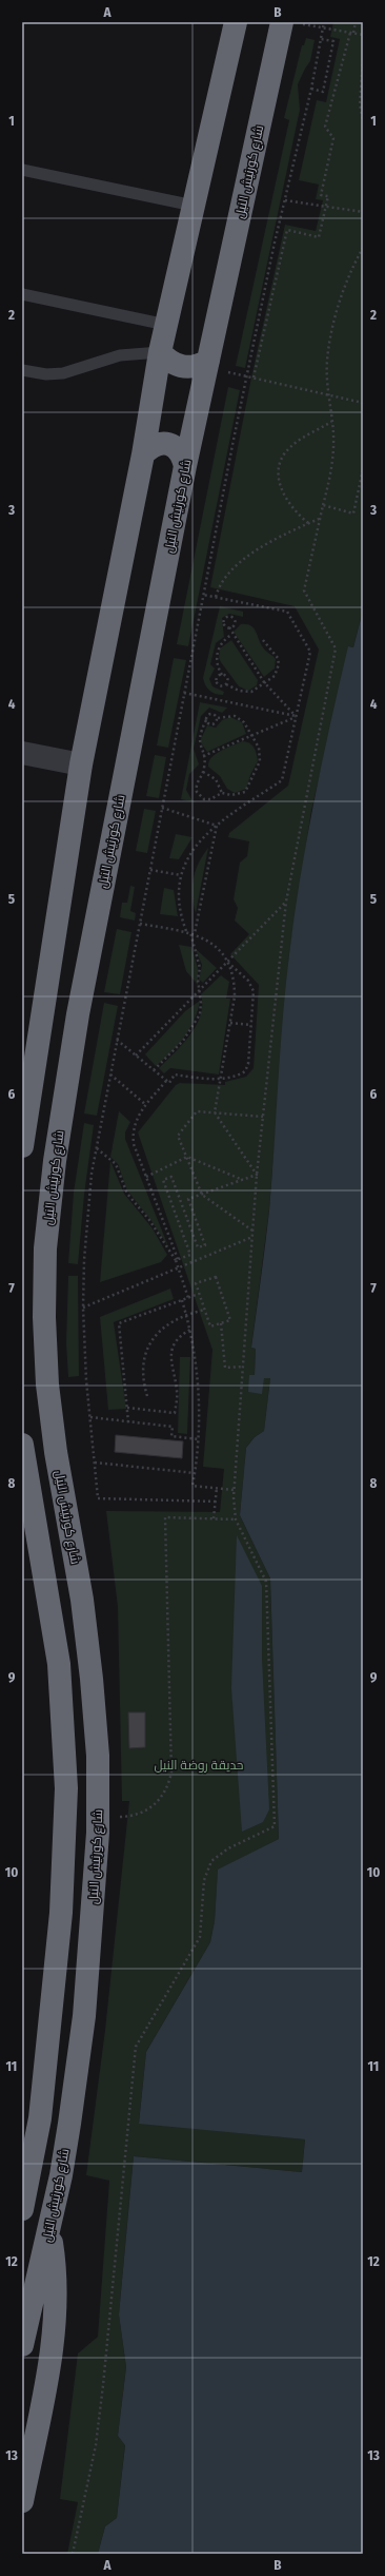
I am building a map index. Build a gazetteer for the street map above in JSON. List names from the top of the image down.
{
  "streets": {
    "highway": ["شارع كورنيش النيل"]
  },
  "parks": ["حديقة روضة النيل"],
  "grid": {
    "columns": ["A", "B"],
    "rows": [
      "1",
      "2",
      "3",
      "4",
      "5",
      "6",
      "7",
      "8",
      "9",
      "10",
      "11",
      "12",
      "13"
    ]
  }
}
